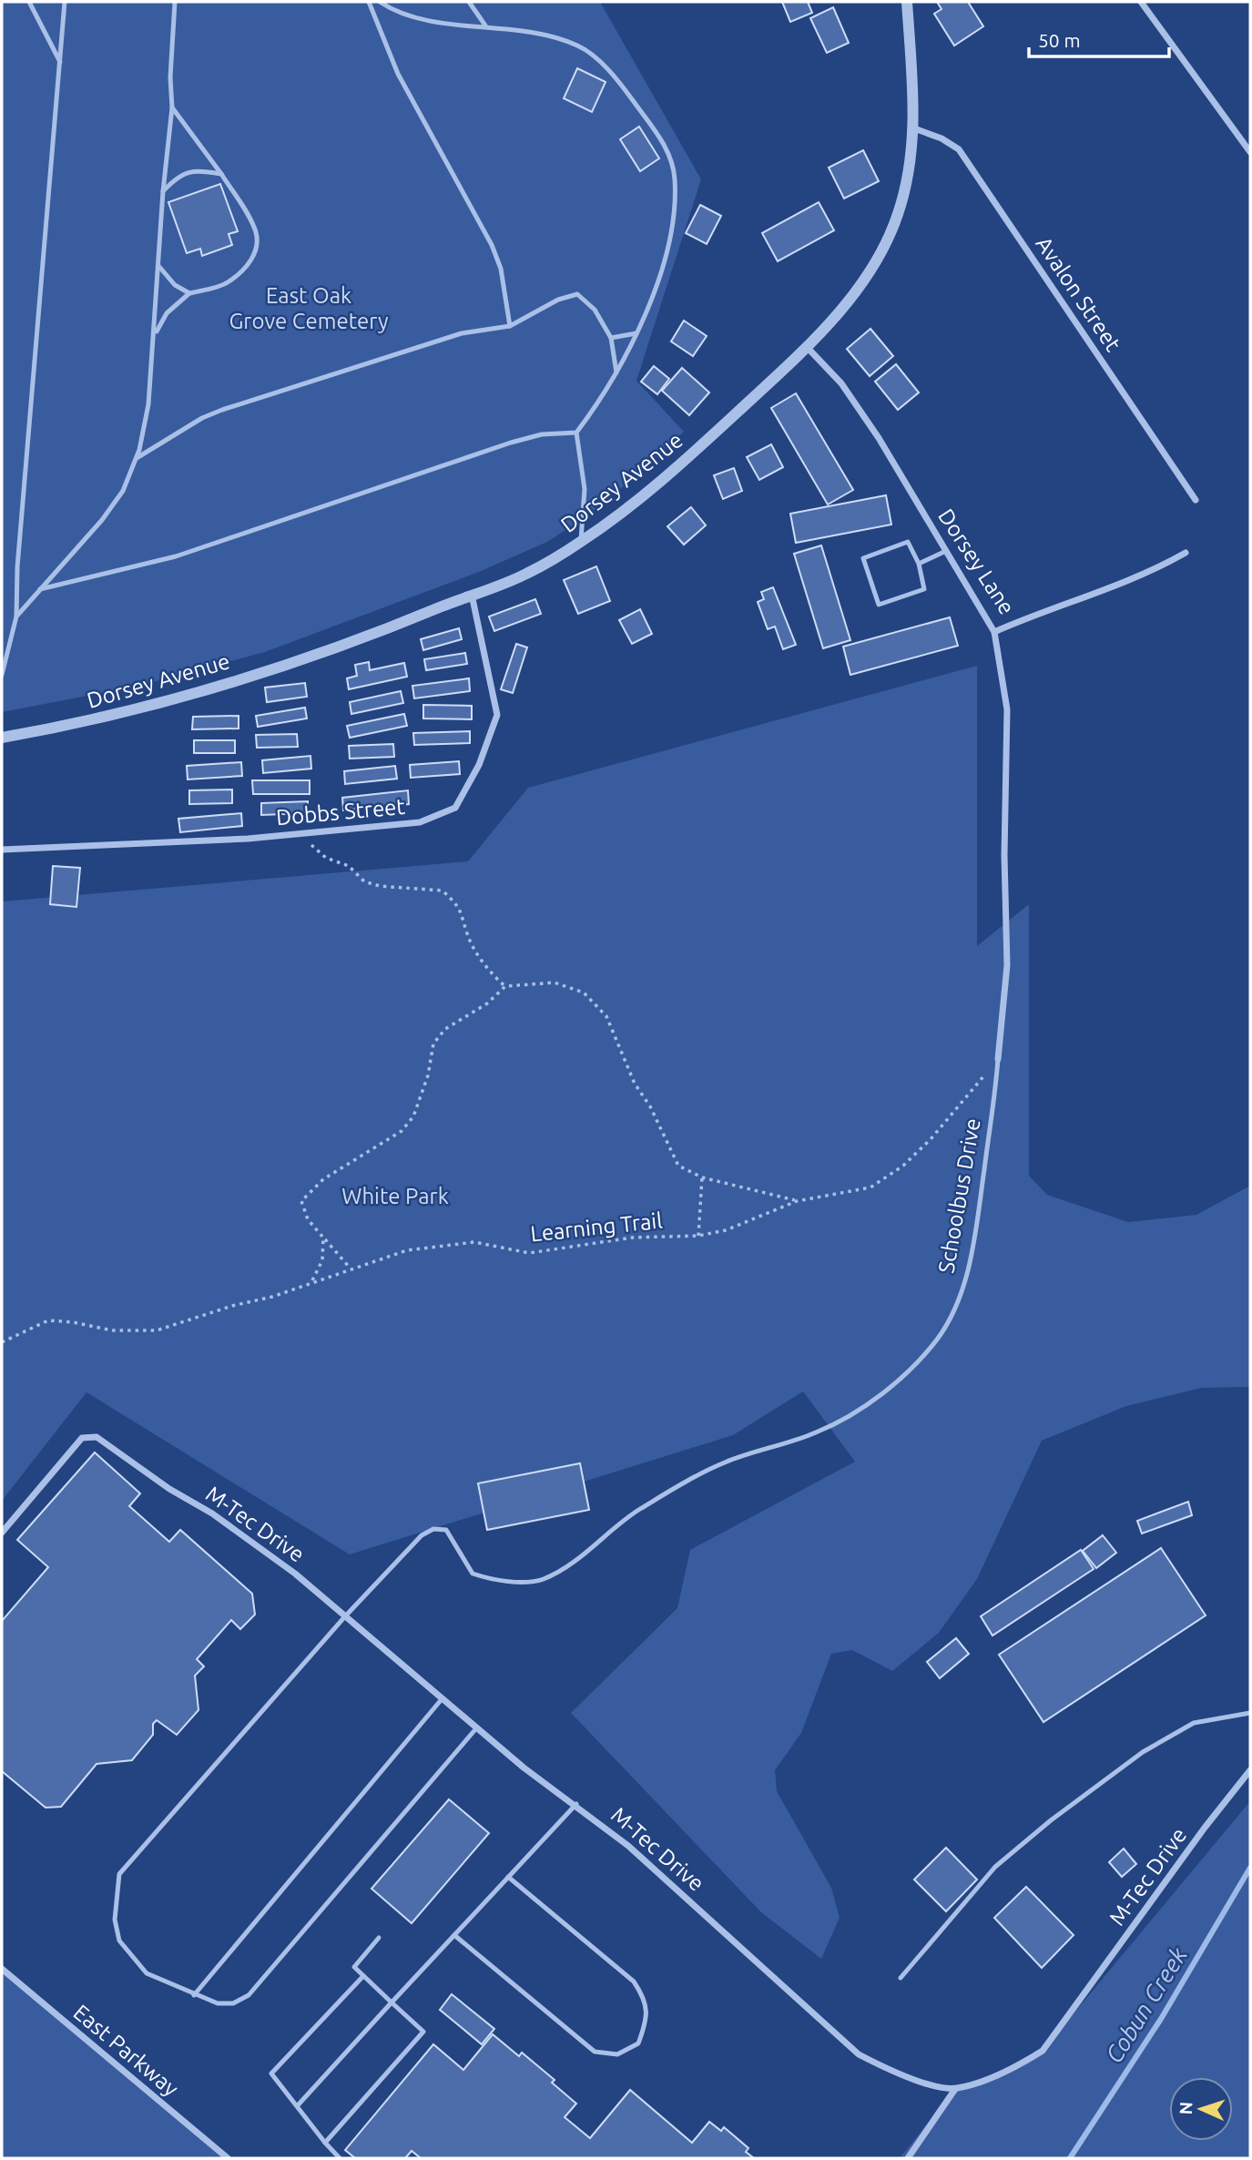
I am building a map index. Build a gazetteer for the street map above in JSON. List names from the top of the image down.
{
  "streets": {
    "street": [
      "Avalon Street",
      "Dorsey Avenue",
      "Dorsey Lane",
      "Dobbs Street",
      "Schoolbus Drive",
      "M-Tec Drive",
      "East Parkway"
    ],
    "path": ["Learning Trail"]
  },
  "crossings": [
    ["Avalon Street", "Dorsey Avenue"],
    ["Dorsey Avenue", "Dorsey Lane"],
    ["Dorsey Avenue", "Dobbs Street"],
    ["Dorsey Lane", "Schoolbus Drive"],
    ["Schoolbus Drive", "Learning Trail"],
    ["Schoolbus Drive", "M-Tec Drive"]
  ],
  "water": ["Cobun Creek"],
  "parks": ["East Oak Grove Cemetery", "White Park"],
  "scale_bar": "50 m",
  "north": "left"
}
